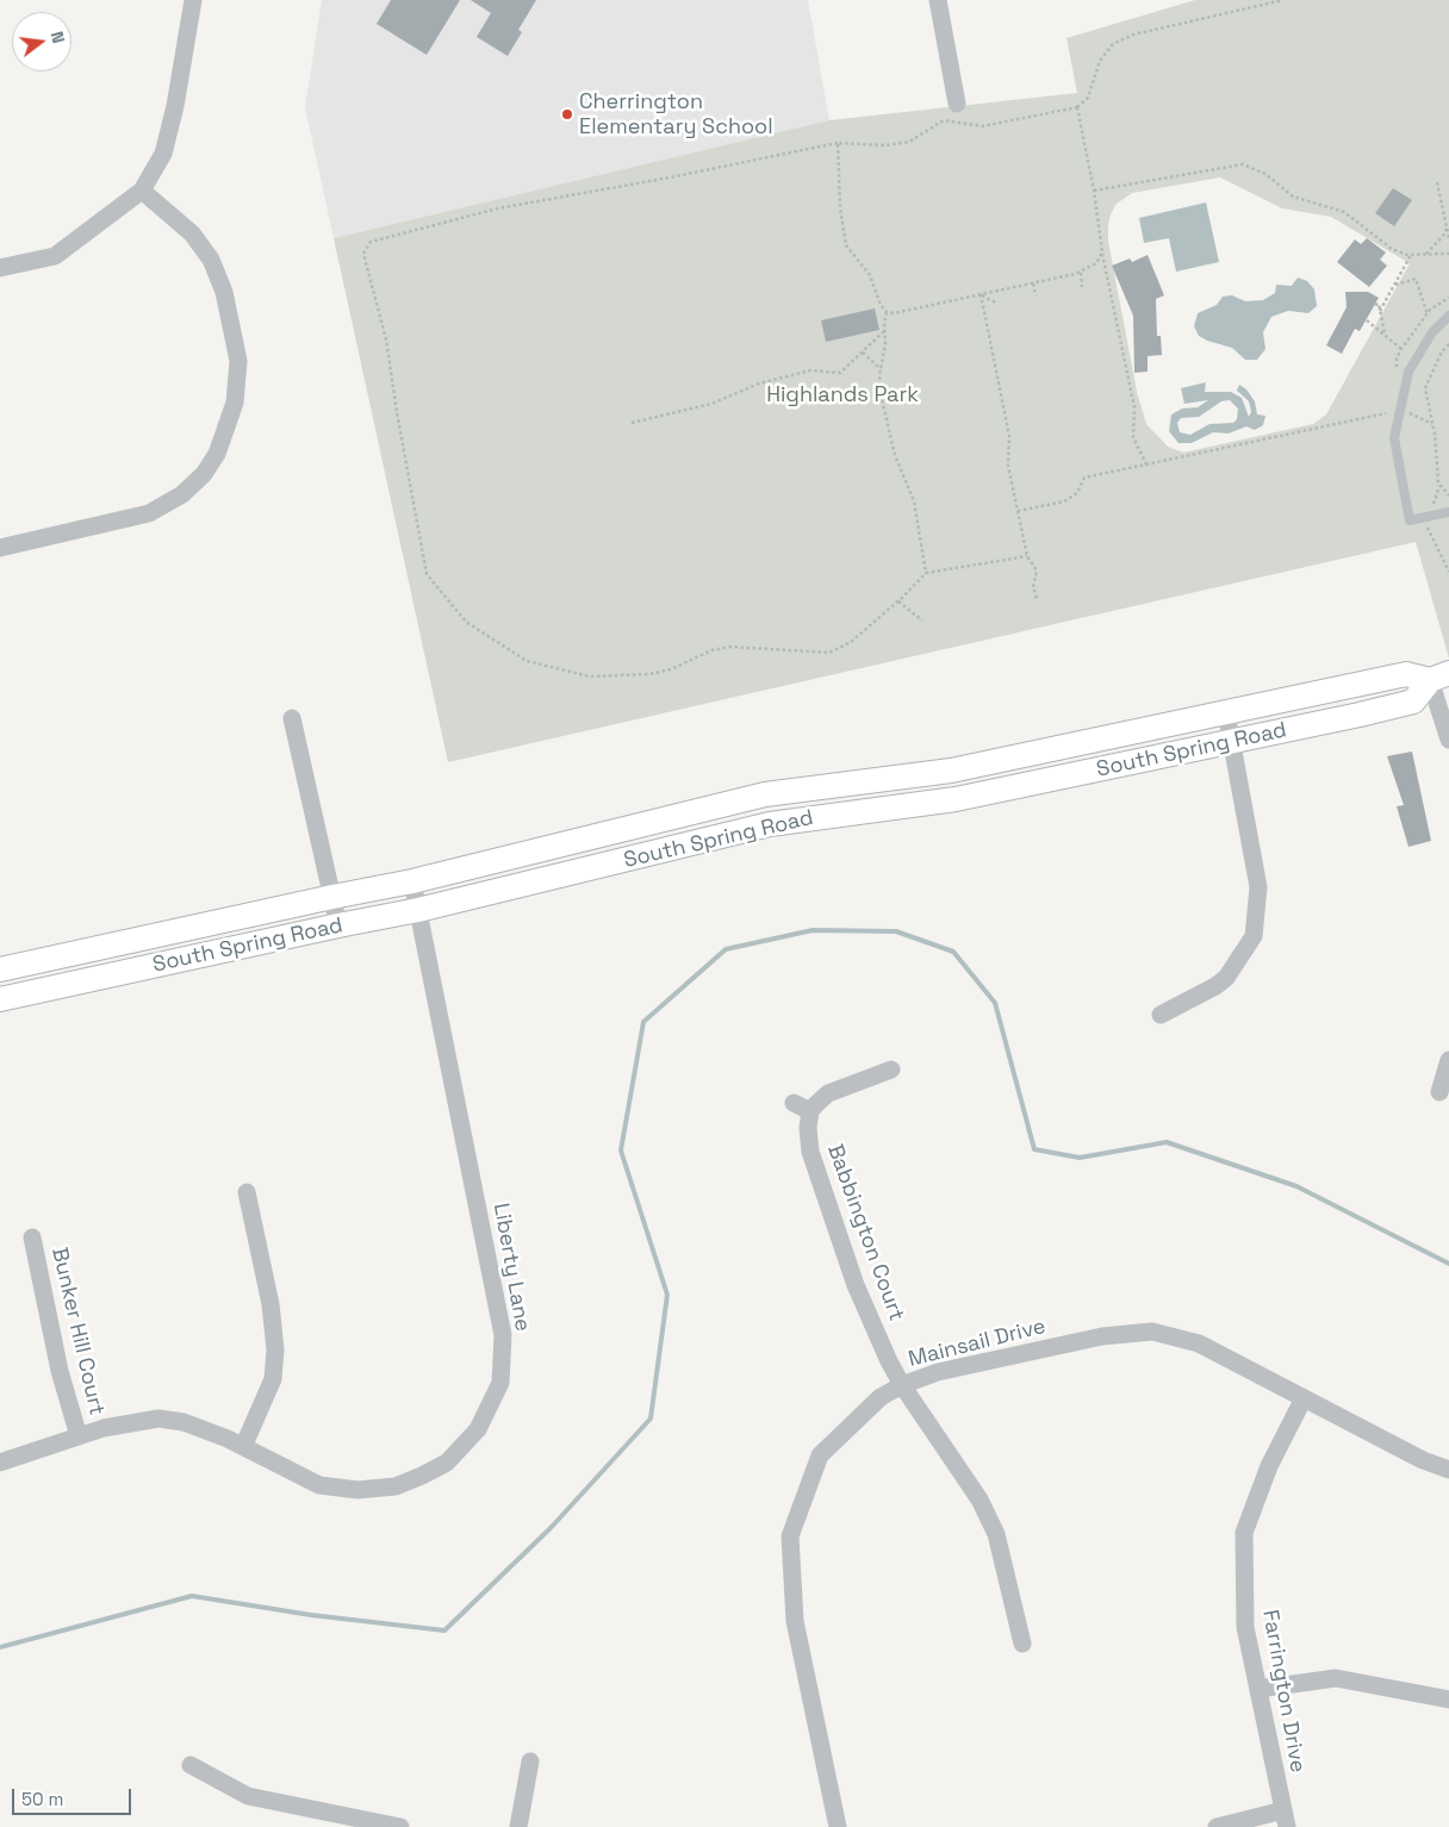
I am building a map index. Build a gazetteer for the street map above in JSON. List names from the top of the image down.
{
  "streets": {
    "main road": ["South Spring Road"],
    "street": [
      "Babbington Court",
      "Liberty Lane",
      "Bunker Hill Court",
      "Mainsail Drive",
      "Farrington Drive"
    ]
  },
  "crossings": [
    ["South Spring Road", "Liberty Lane"],
    ["Babbington Court", "Mainsail Drive"],
    ["Liberty Lane", "Bunker Hill Court"],
    ["Mainsail Drive", "Farrington Drive"]
  ],
  "parks": ["Highlands Park"],
  "places": ["Cherrington Elementary School"],
  "scale_bar": "50 m",
  "north": "right"
}
